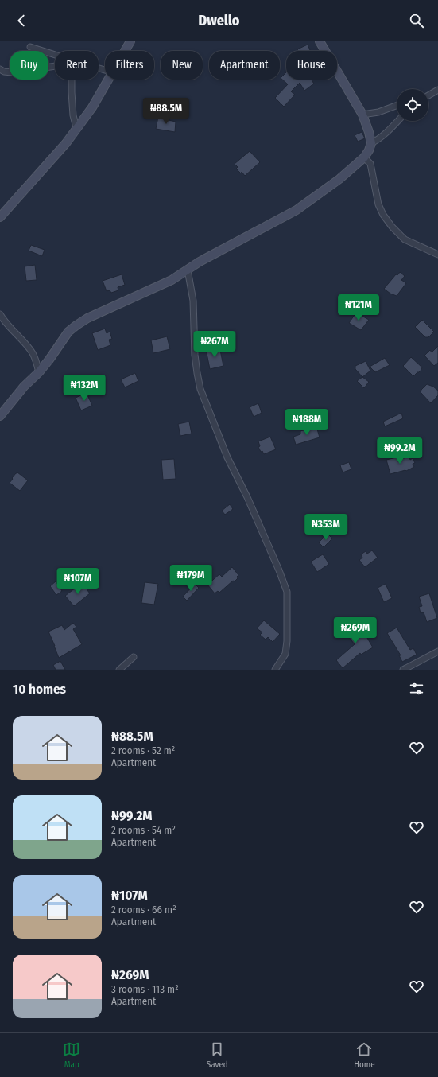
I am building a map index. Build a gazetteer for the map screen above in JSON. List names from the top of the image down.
{
  "page": {
    "header": "Dwello",
    "chip": [
      "Buy",
      "Rent",
      "Filters",
      "New",
      "Apartment",
      "House"
    ],
    "price": [
      "₦88.5M",
      "₦121M",
      "₦267M",
      "₦132M",
      "₦188M",
      "₦99.2M",
      "₦353M",
      "₦179M",
      "₦107M",
      "₦269M"
    ],
    "heading": "10 homes",
    "list": [
      {
        "name": "₦88.5M",
        "note": "2 rooms · 52 m² · Apartment"
      },
      {
        "name": "₦99.2M",
        "note": "2 rooms · 54 m² · Apartment"
      },
      {
        "name": "₦107M",
        "note": "2 rooms · 66 m² · Apartment"
      },
      {
        "name": "₦269M",
        "note": "3 rooms · 113 m² · Apartment"
      }
    ],
    "tabs": ["Map", "Saved", "Home"]
  }
}
